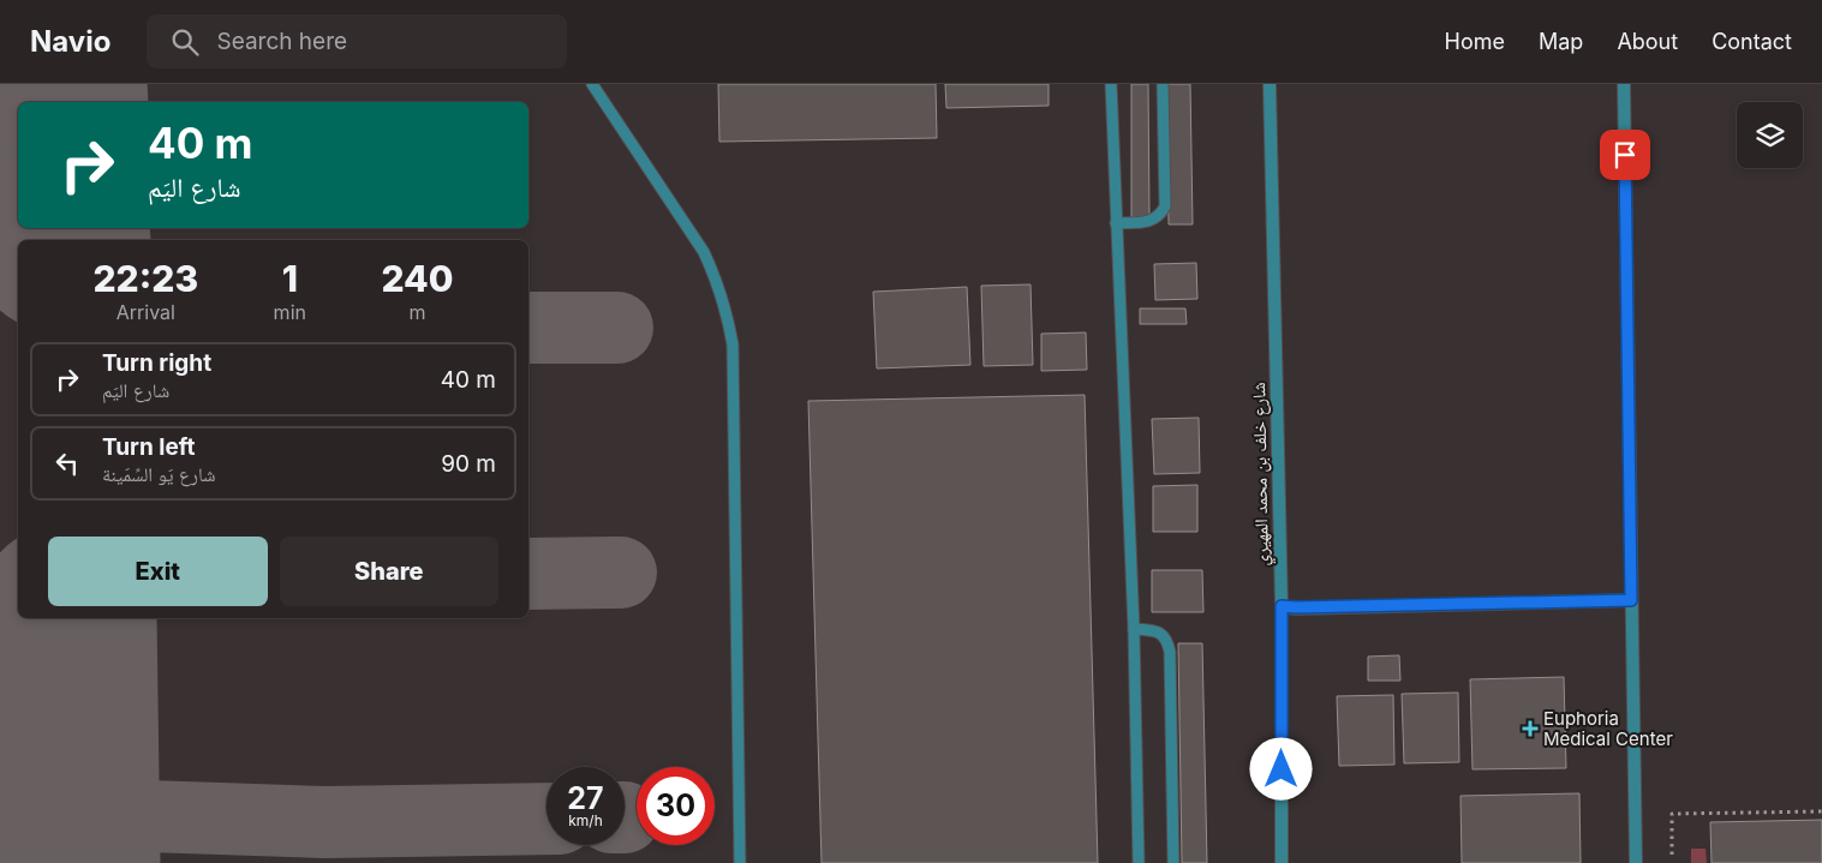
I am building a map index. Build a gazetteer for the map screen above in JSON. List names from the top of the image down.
{
  "streets": {
    "street": ["شارع خلف بن محمد المهيري"]
  },
  "places": {
    "health": ["Euphoria Medical Center"]
  },
  "page": {
    "header": "Navio",
    "search": "Search here",
    "nav": [
      "Home",
      "Map",
      "About",
      "Contact"
    ],
    "turn": ["40 m", "شارع اليَم"],
    "eta": [
      "22:23",
      "Arrival",
      "1",
      "min",
      "240",
      "m"
    ],
    "list": [
      {
        "name": "Turn right",
        "note": "شارع اليَم",
        "value": "40 m"
      },
      {
        "name": "Turn left",
        "note": "شارع يَو السِّمَينة",
        "value": "90 m"
      }
    ],
    "buttons": ["Exit", "Share"],
    "speed": "27 km/h",
    "limit": "30"
  }
}
